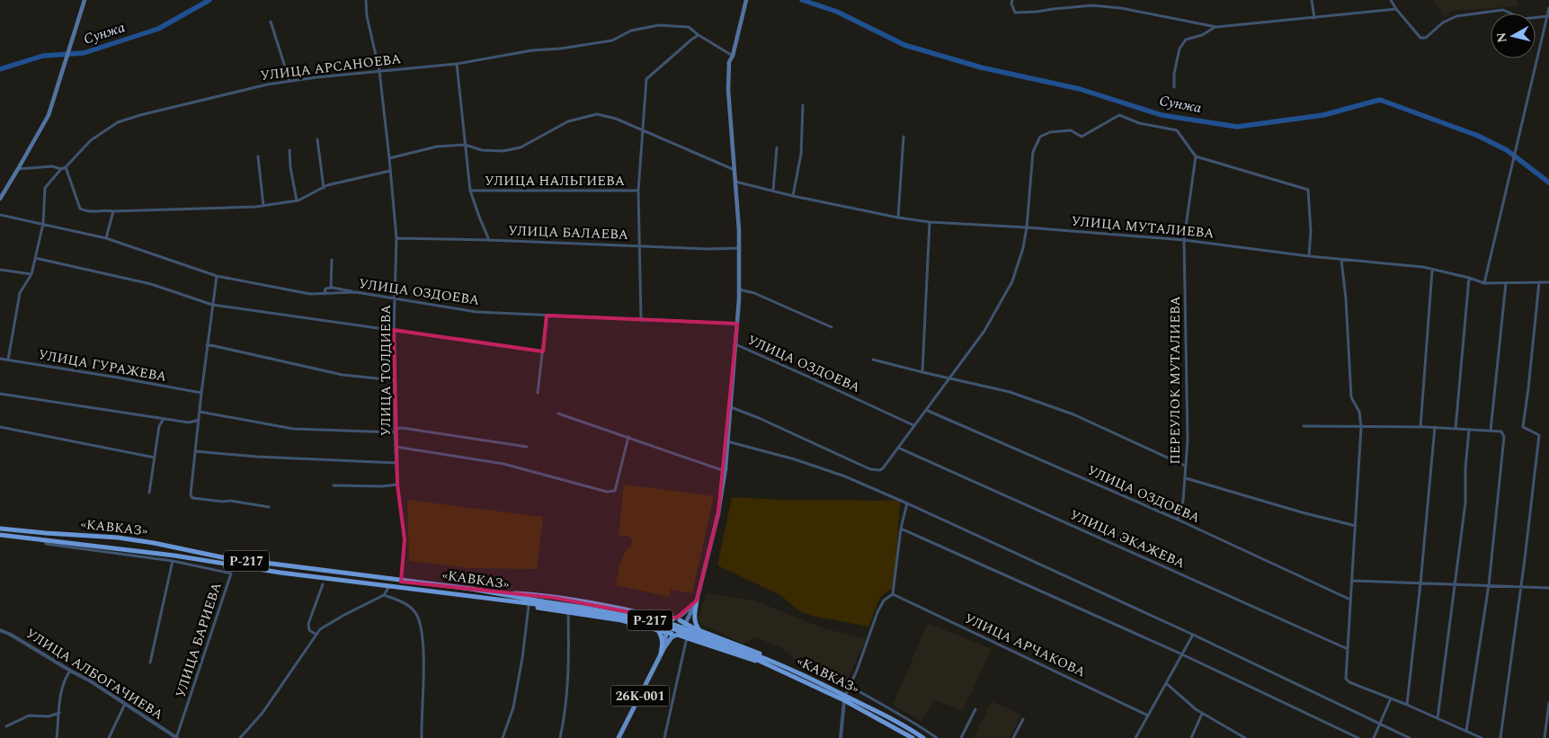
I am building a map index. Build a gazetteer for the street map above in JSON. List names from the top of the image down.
{
  "streets": {
    "highway": ["«КАВКАЗ»", "Р-217"],
    "main road": ["26К-001"],
    "street": [
      "УЛИЦА АРСАНОЕВА",
      "УЛИЦА НАЛЬГИЕВА",
      "УЛИЦА МУТАЛИЕВА",
      "УЛИЦА БАЛАЕВА",
      "УЛИЦА ОЗДОЕВА",
      "УЛИЦА ГУРАЖЕВА",
      "УЛИЦА ТОЛДИЕВА",
      "ПЕРЕУЛОК МУТАЛИЕВА",
      "УЛИЦА ЭКАЖЕВА",
      "УЛИЦА БАРИЕВА",
      "УЛИЦА АРЧАКОВА",
      "УЛИЦА АЛБОГАЧИЕВА"
    ]
  },
  "crossings": [
    ["УЛИЦА АРСАНОЕВА", "УЛИЦА ОЗДОЕВА"],
    ["УЛИЦА АРСАНОЕВА", "УЛИЦА ГУРАЖЕВА"],
    ["УЛИЦА АРСАНОЕВА", "УЛИЦА ТОЛДИЕВА"],
    ["УЛИЦА МУТАЛИЕВА", "ПЕРЕУЛОК МУТАЛИЕВА"],
    ["УЛИЦА БАЛАЕВА", "УЛИЦА ТОЛДИЕВА"],
    ["УЛИЦА ОЗДОЕВА", "УЛИЦА ТОЛДИЕВА"],
    ["УЛИЦА ОЗДОЕВА", "ПЕРЕУЛОК МУТАЛИЕВА"],
    ["УЛИЦА ТОЛДИЕВА", "«КАВКАЗ»"],
    ["«КАВКАЗ»", "Р-217"],
    ["УЛИЦА БАРИЕВА", "УЛИЦА АЛБОГАЧИЕВА"]
  ],
  "water": ["Сунжа"],
  "north": "left"
}
